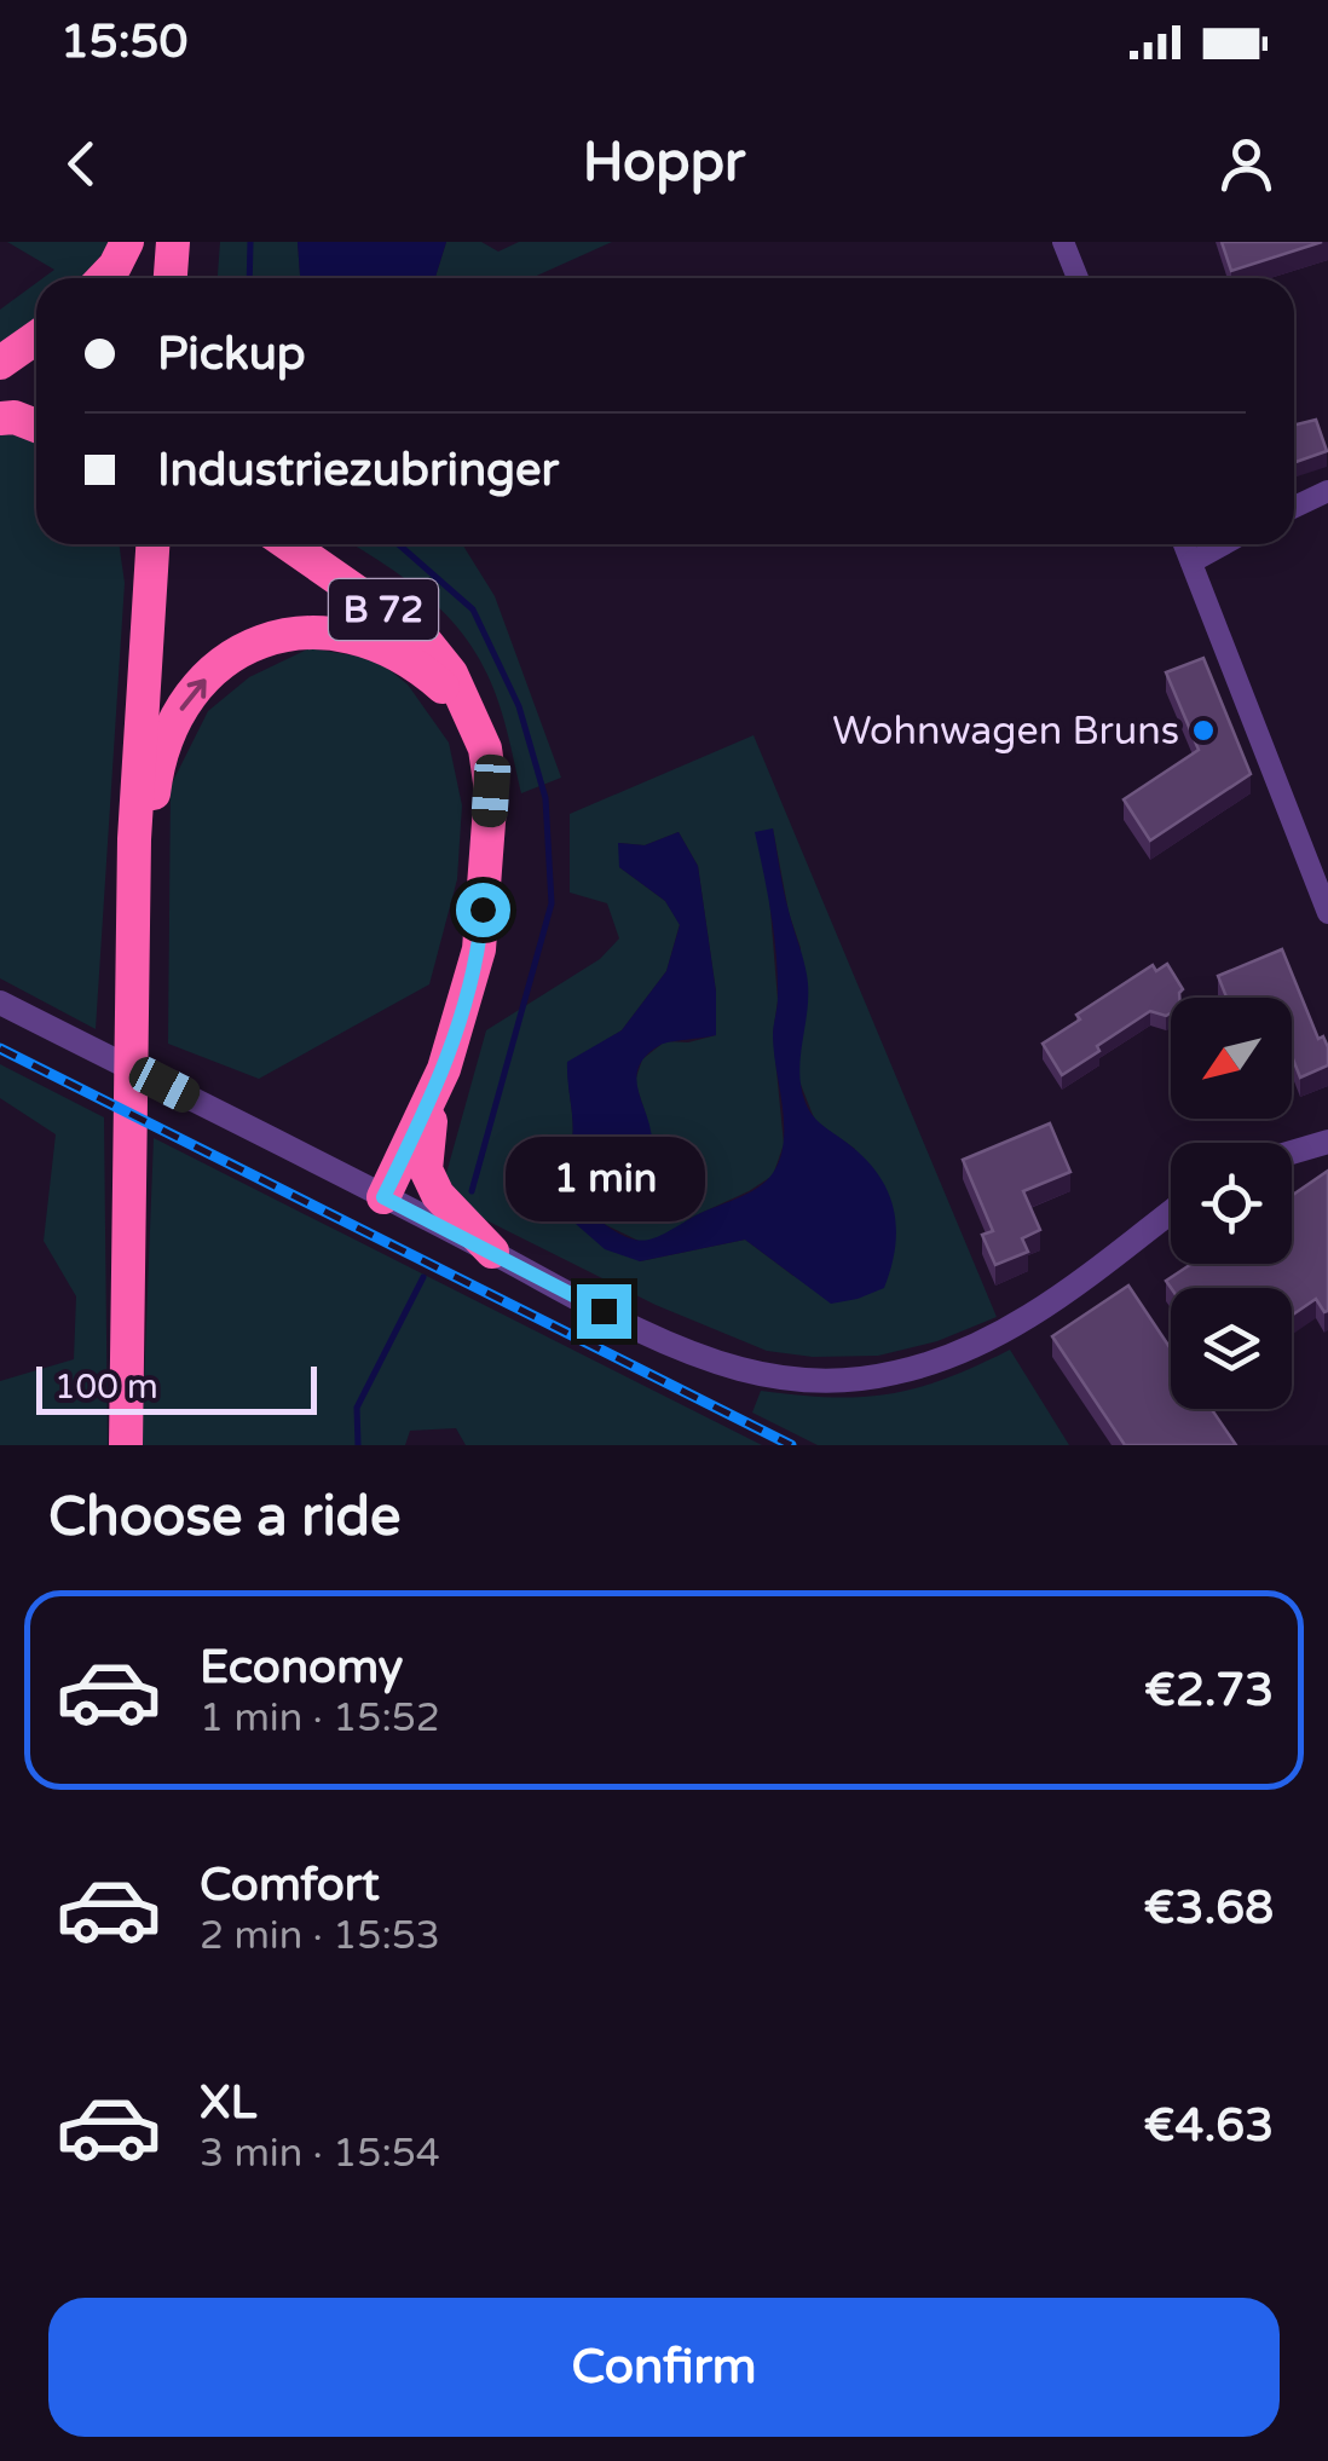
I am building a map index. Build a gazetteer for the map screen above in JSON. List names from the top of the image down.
{
  "streets": {
    "highway": ["B 72"]
  },
  "places": ["Wohnwagen Bruns"],
  "scale_bar": "100 m",
  "north": "bottom left",
  "page": {
    "status": "15:50",
    "header": "Hoppr",
    "banner": ["Pickup", "Industriezubringer"],
    "bubble": "1 min",
    "scale": "100 m",
    "heading": "Choose a ride",
    "list": [
      {
        "name": "Economy",
        "note": "1 min · 15:52",
        "value": "€2.73"
      },
      {
        "name": "Comfort",
        "note": "2 min · 15:53",
        "value": "€3.68"
      },
      {
        "name": "XL",
        "note": "3 min · 15:54",
        "value": "€4.63"
      }
    ],
    "buttons": "Confirm"
  }
}
